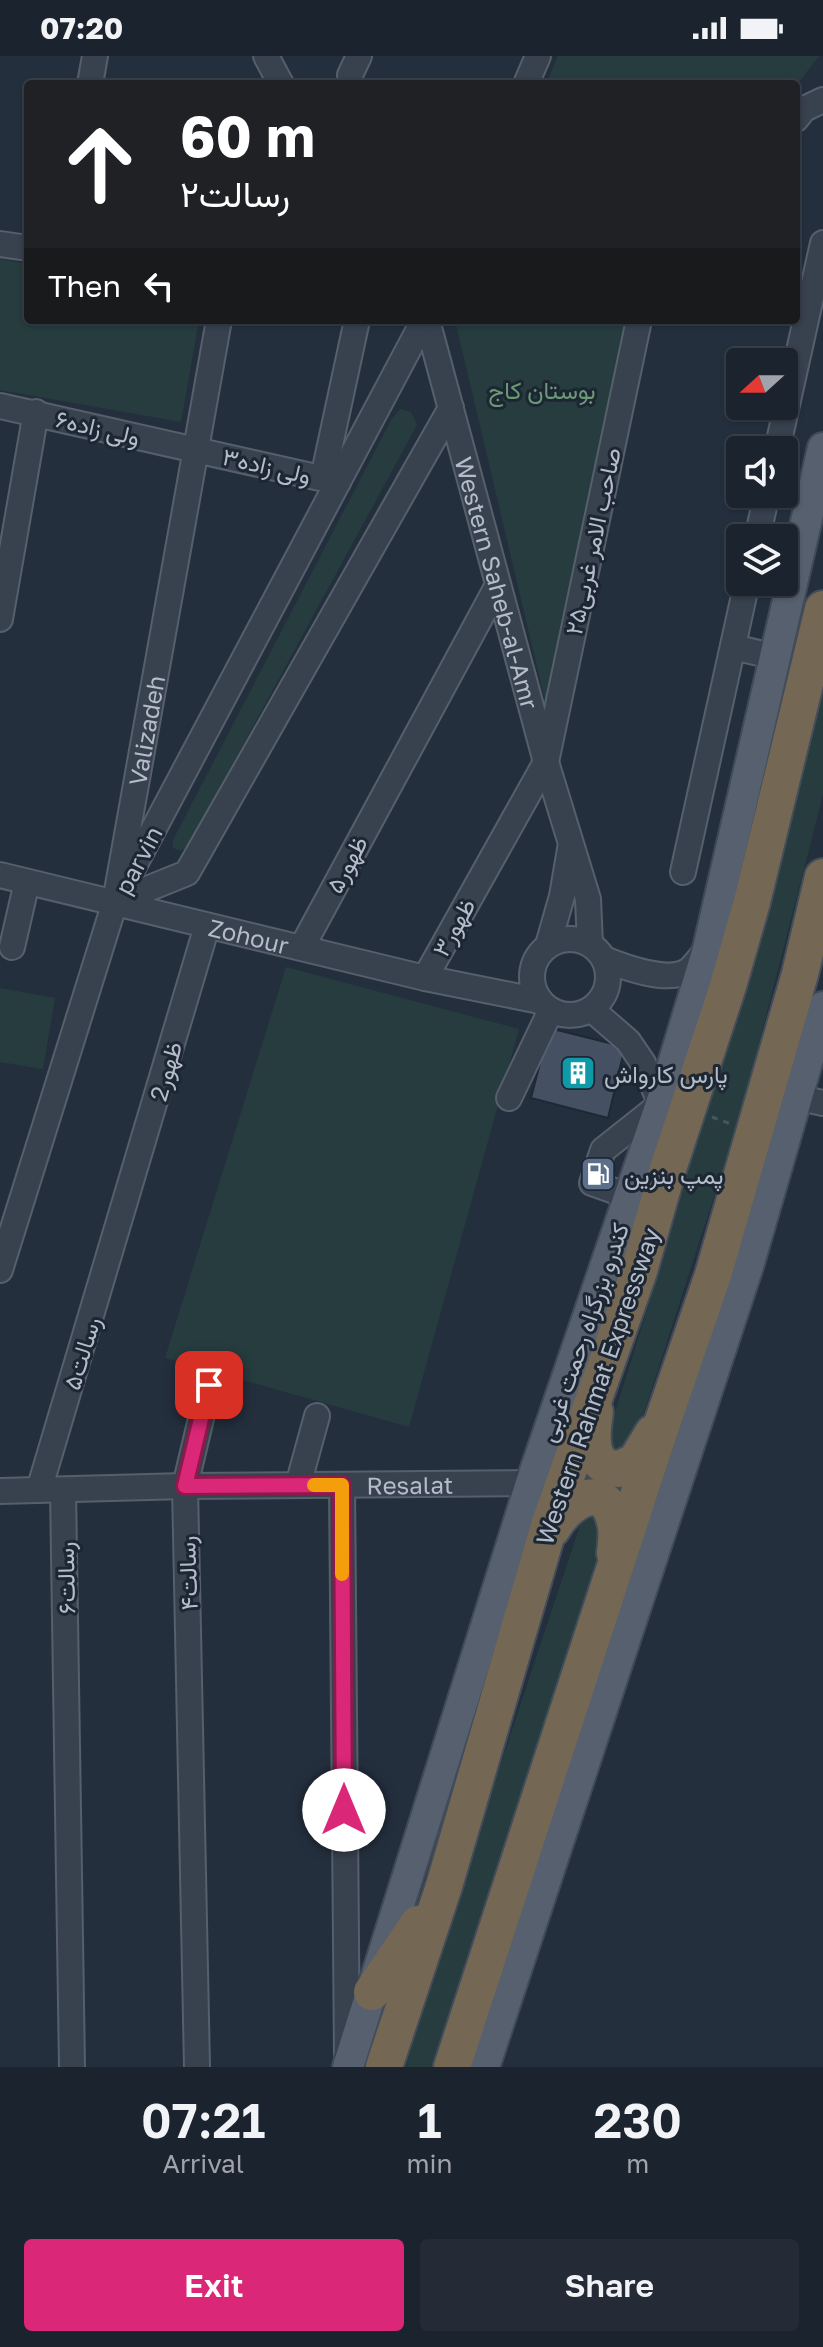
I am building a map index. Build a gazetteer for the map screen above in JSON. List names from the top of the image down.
{
  "streets": {
    "highway": ["Western Rahmat Expressway"],
    "main road": ["کندرو بزرگراه رحمت غربی"],
    "street": [
      "ولی زاده۶",
      "ولی زاده۳",
      "صاحب الامر غربی۲۵",
      "Western Saheb-al-Amr",
      "Valizadeh",
      "parvin",
      "ظهور۵",
      "ظهور۳",
      "Zohour",
      "2ظهور",
      "رسالت۵",
      "Resalat",
      "رسالت۴",
      "رسالت۶"
    ]
  },
  "crossings": [
    ["ولی زاده۶", "ولی زاده۳"],
    ["ولی زاده۶", "Valizadeh"],
    ["ولی زاده۳", "Valizadeh"],
    ["ولی زاده۳", "parvin"],
    ["صاحب الامر غربی۲۵", "Western Saheb-al-Amr"],
    ["صاحب الامر غربی۲۵", "ظهور۳"],
    ["Western Saheb-al-Amr", "parvin"],
    ["Western Saheb-al-Amr", "ظهور۵"],
    ["Western Saheb-al-Amr", "ظهور۳"],
    ["Western Saheb-al-Amr", "Zohour"],
    ["Valizadeh", "parvin"],
    ["Valizadeh", "Zohour"],
    ["parvin", "Zohour"],
    ["ظهور۵", "Zohour"],
    ["ظهور۳", "Zohour"],
    ["Zohour", "2ظهور"],
    ["2ظهور", "رسالت۵"],
    ["کندرو بزرگراه رحمت غربی", "Western Rahmat Expressway"],
    ["کندرو بزرگراه رحمت غربی", "Resalat"],
    ["رسالت۵", "Resalat"],
    ["رسالت۵", "رسالت۶"],
    ["Resalat", "رسالت۴"],
    ["Resalat", "رسالت۶"]
  ],
  "parks": ["بوستان کاج"],
  "places": {
    "building": ["پارس کارواش"],
    "fuel station": ["پمپ بنزین"]
  },
  "north": "left",
  "page": {
    "status": "07:20",
    "turn": ["60 m", "رسالت۲"],
    "then": "Then",
    "eta": [
      "07:21",
      "Arrival",
      "1",
      "min",
      "230",
      "m"
    ],
    "buttons": ["Exit", "Share"]
  }
}
